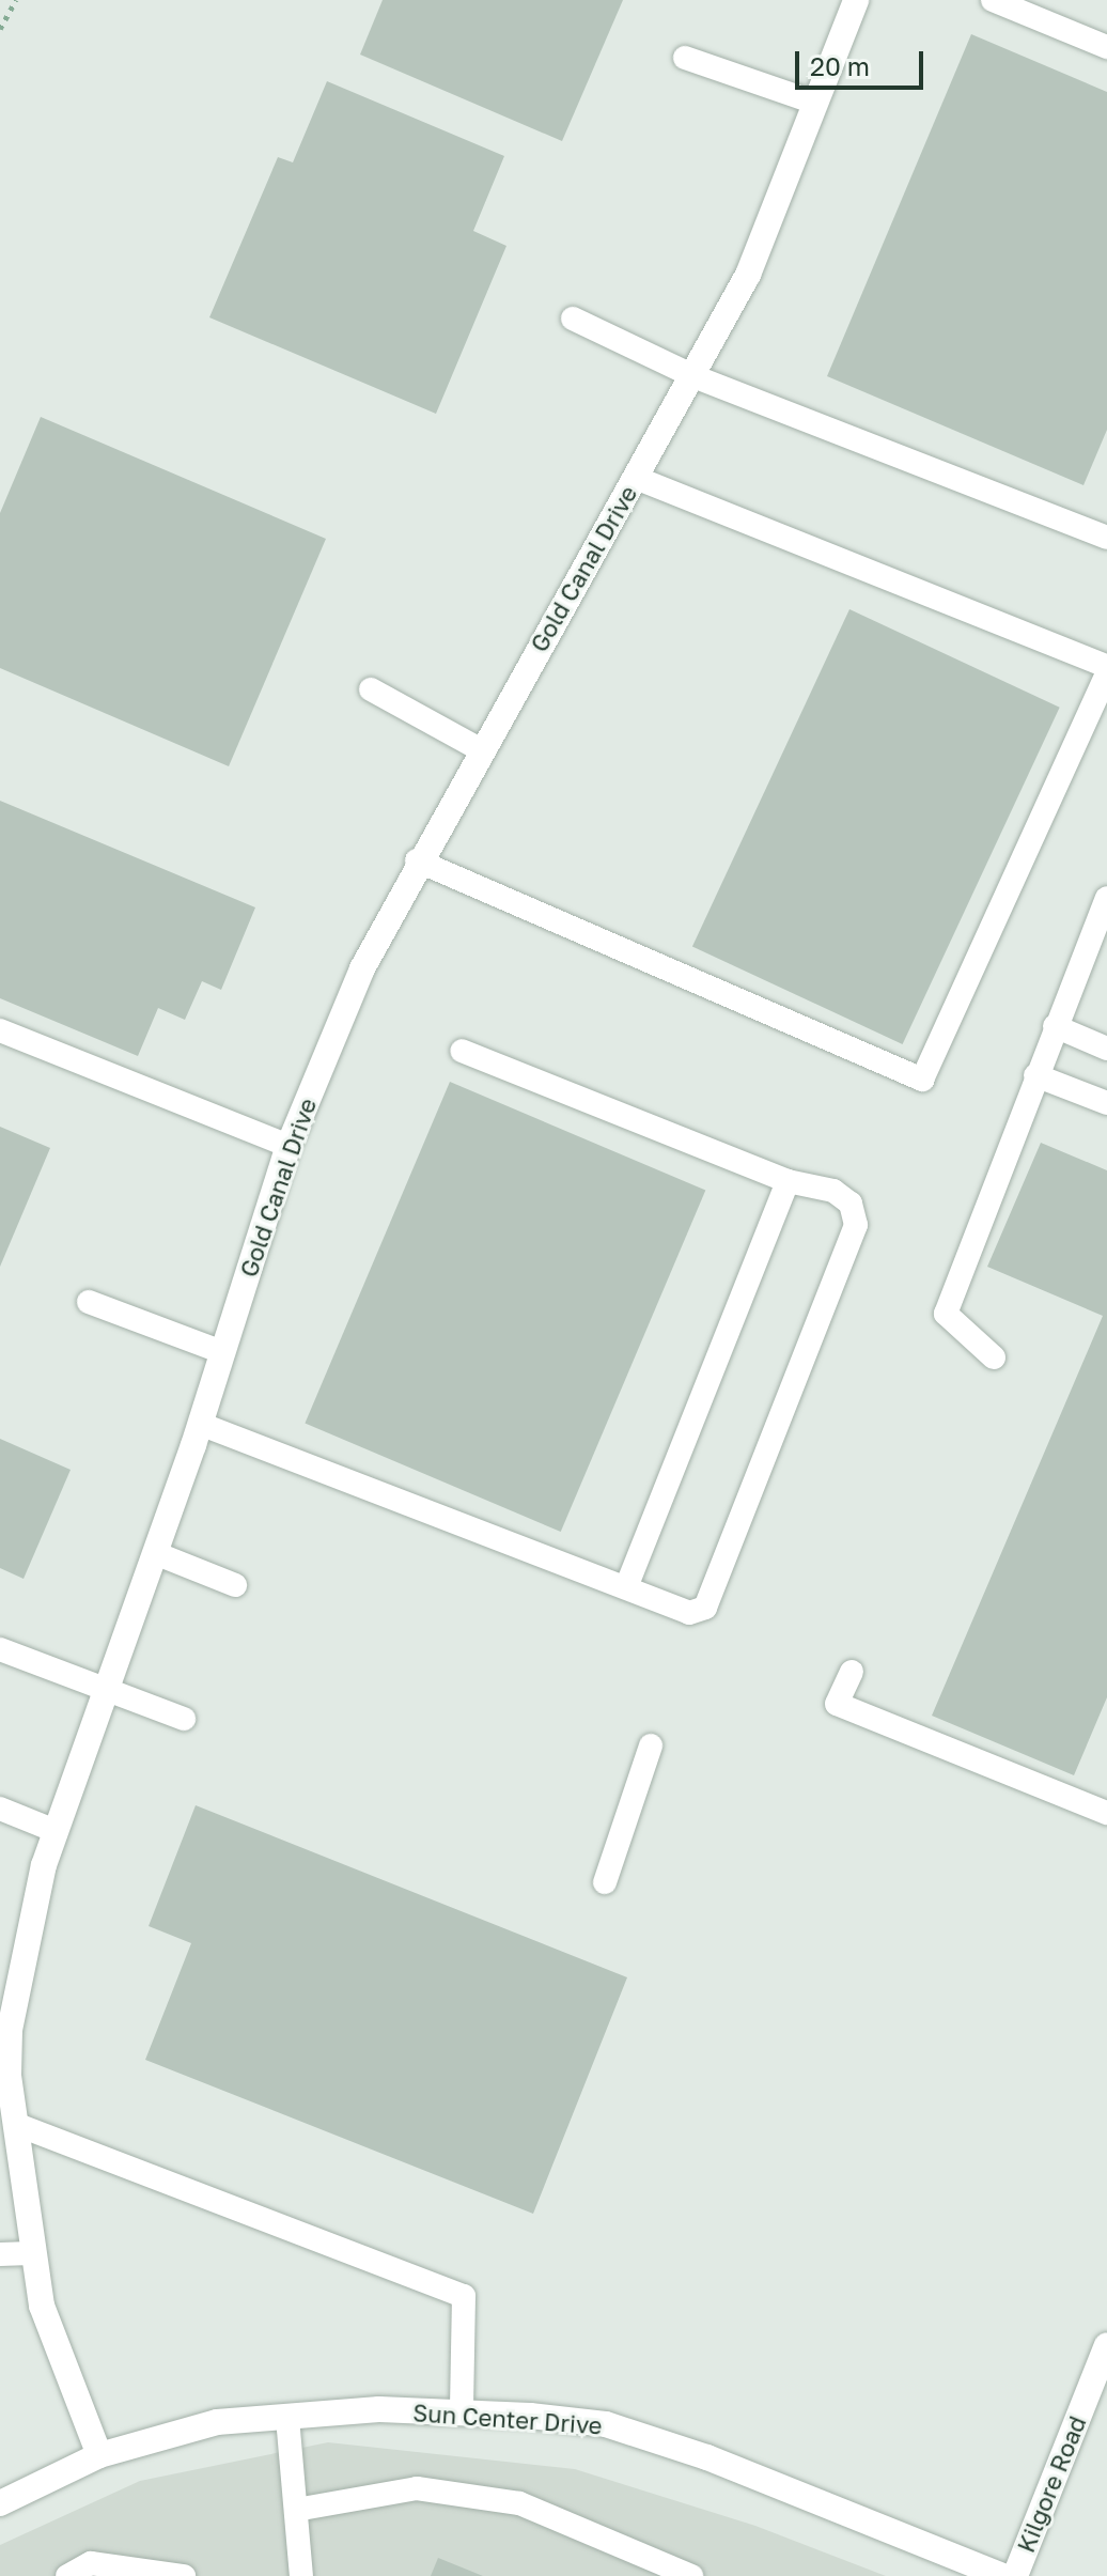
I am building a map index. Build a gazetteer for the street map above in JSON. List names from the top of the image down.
{
  "streets": {
    "street": ["Gold Canal Drive", "Sun Center Drive", "Kilgore Road"]
  },
  "crossings": [
    ["Gold Canal Drive", "Sun Center Drive"]
  ],
  "scale_bar": "20 m"
}
